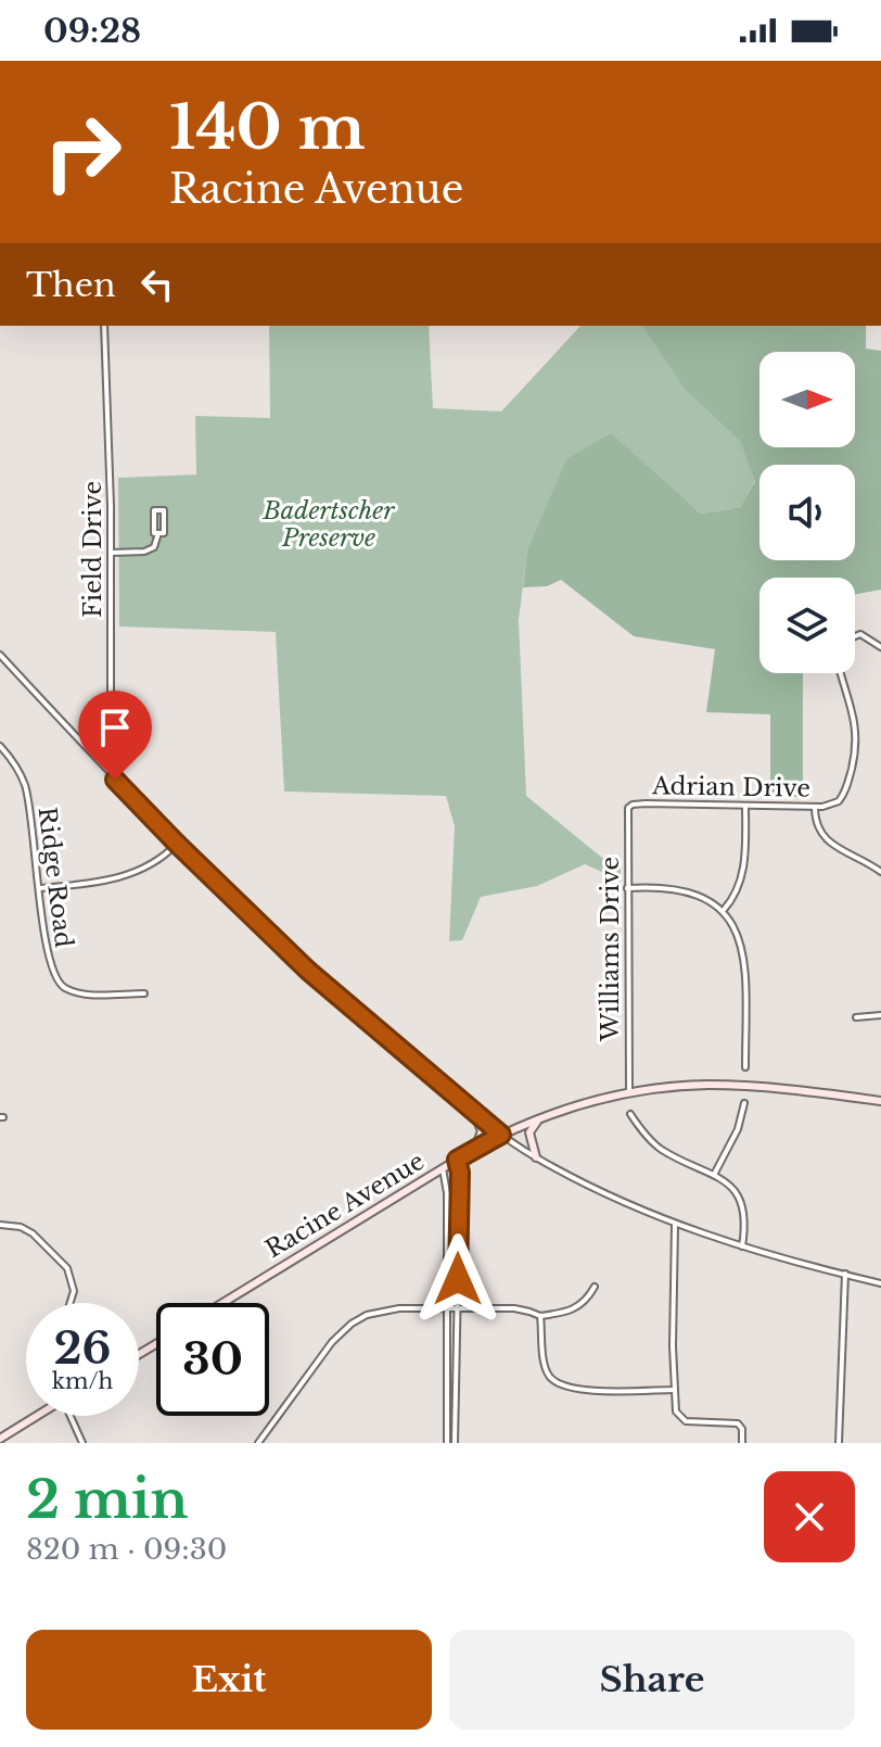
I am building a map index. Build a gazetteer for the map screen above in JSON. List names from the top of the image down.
{
  "streets": {
    "main road": ["Racine Avenue"],
    "street": [
      "Field Drive",
      "Adrian Drive",
      "Ridge Road",
      "Williams Drive"
    ]
  },
  "crossings": [
    ["Adrian Drive", "Williams Drive"],
    ["Williams Drive", "Racine Avenue"]
  ],
  "parks": ["Badertscher Preserve"],
  "north": "right",
  "page": {
    "status": "09:28",
    "turn": ["140 m", "Racine Avenue"],
    "then": "Then",
    "speed": "26 km/h",
    "limit": "30",
    "heading": ["2 min", "820 m · 09:30"],
    "buttons": ["Exit", "Share"]
  }
}
